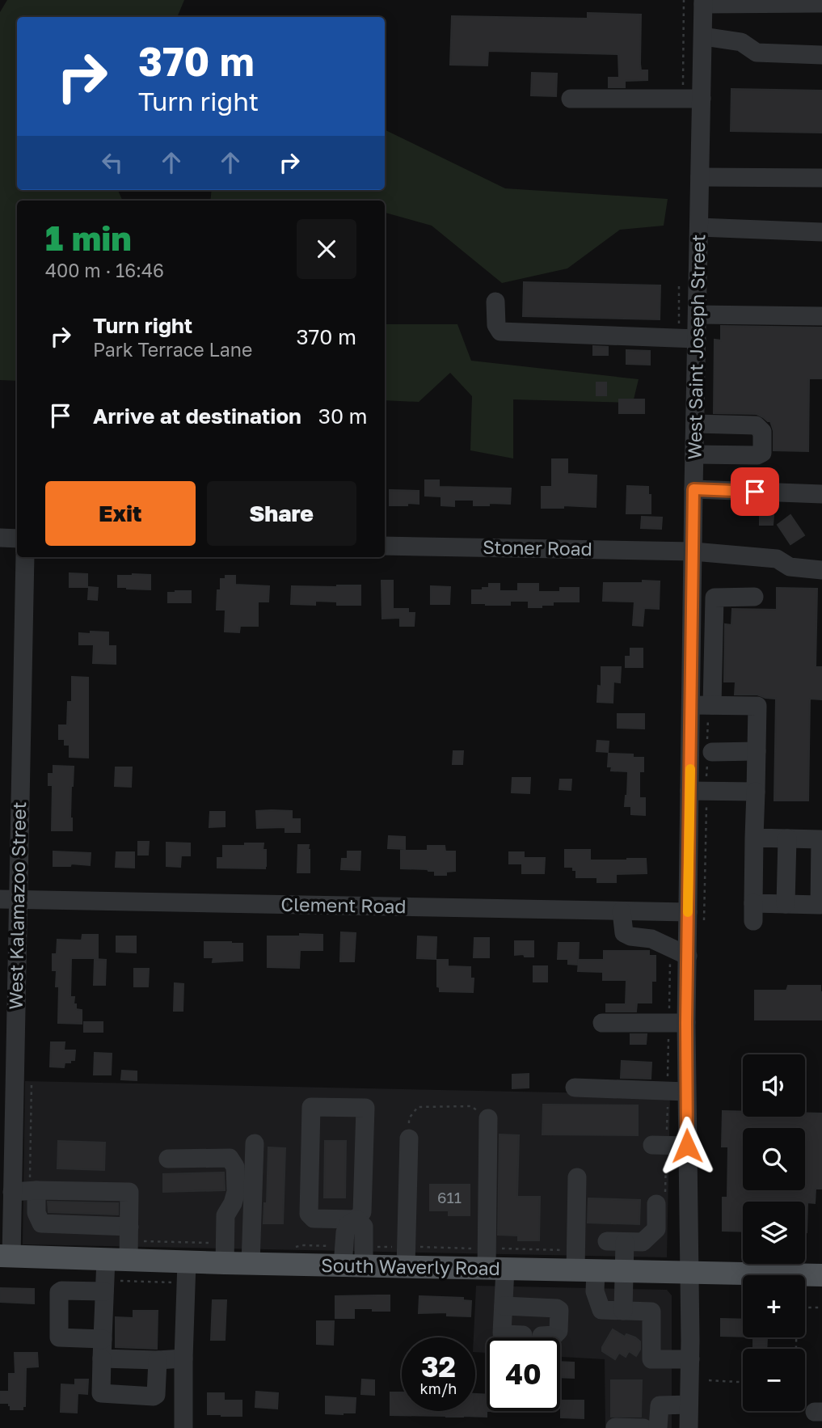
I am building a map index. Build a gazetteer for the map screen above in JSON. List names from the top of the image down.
{
  "streets": {
    "main road": ["South Waverly Road"],
    "street": [
      "West Saint Joseph Street",
      "Stoner Road",
      "West Kalamazoo Street",
      "Clement Road"
    ]
  },
  "crossings": [
    ["West Saint Joseph Street", "Stoner Road"],
    ["West Saint Joseph Street", "Clement Road"],
    ["West Saint Joseph Street", "South Waverly Road"],
    ["West Kalamazoo Street", "Clement Road"],
    ["West Kalamazoo Street", "South Waverly Road"]
  ],
  "house_numbers": ["611"],
  "page": {
    "turn": ["370 m", "Turn right"],
    "heading": ["1 min", "400 m · 16:46"],
    "list": [
      {
        "name": "Turn right",
        "note": "Park Terrace Lane",
        "value": "370 m"
      },
      {
        "name": "Arrive at destination",
        "value": "30 m"
      }
    ],
    "buttons": ["Exit", "Share"],
    "map_buttons": ["+", "−"],
    "speed": "32 km/h",
    "limit": "40"
  }
}
